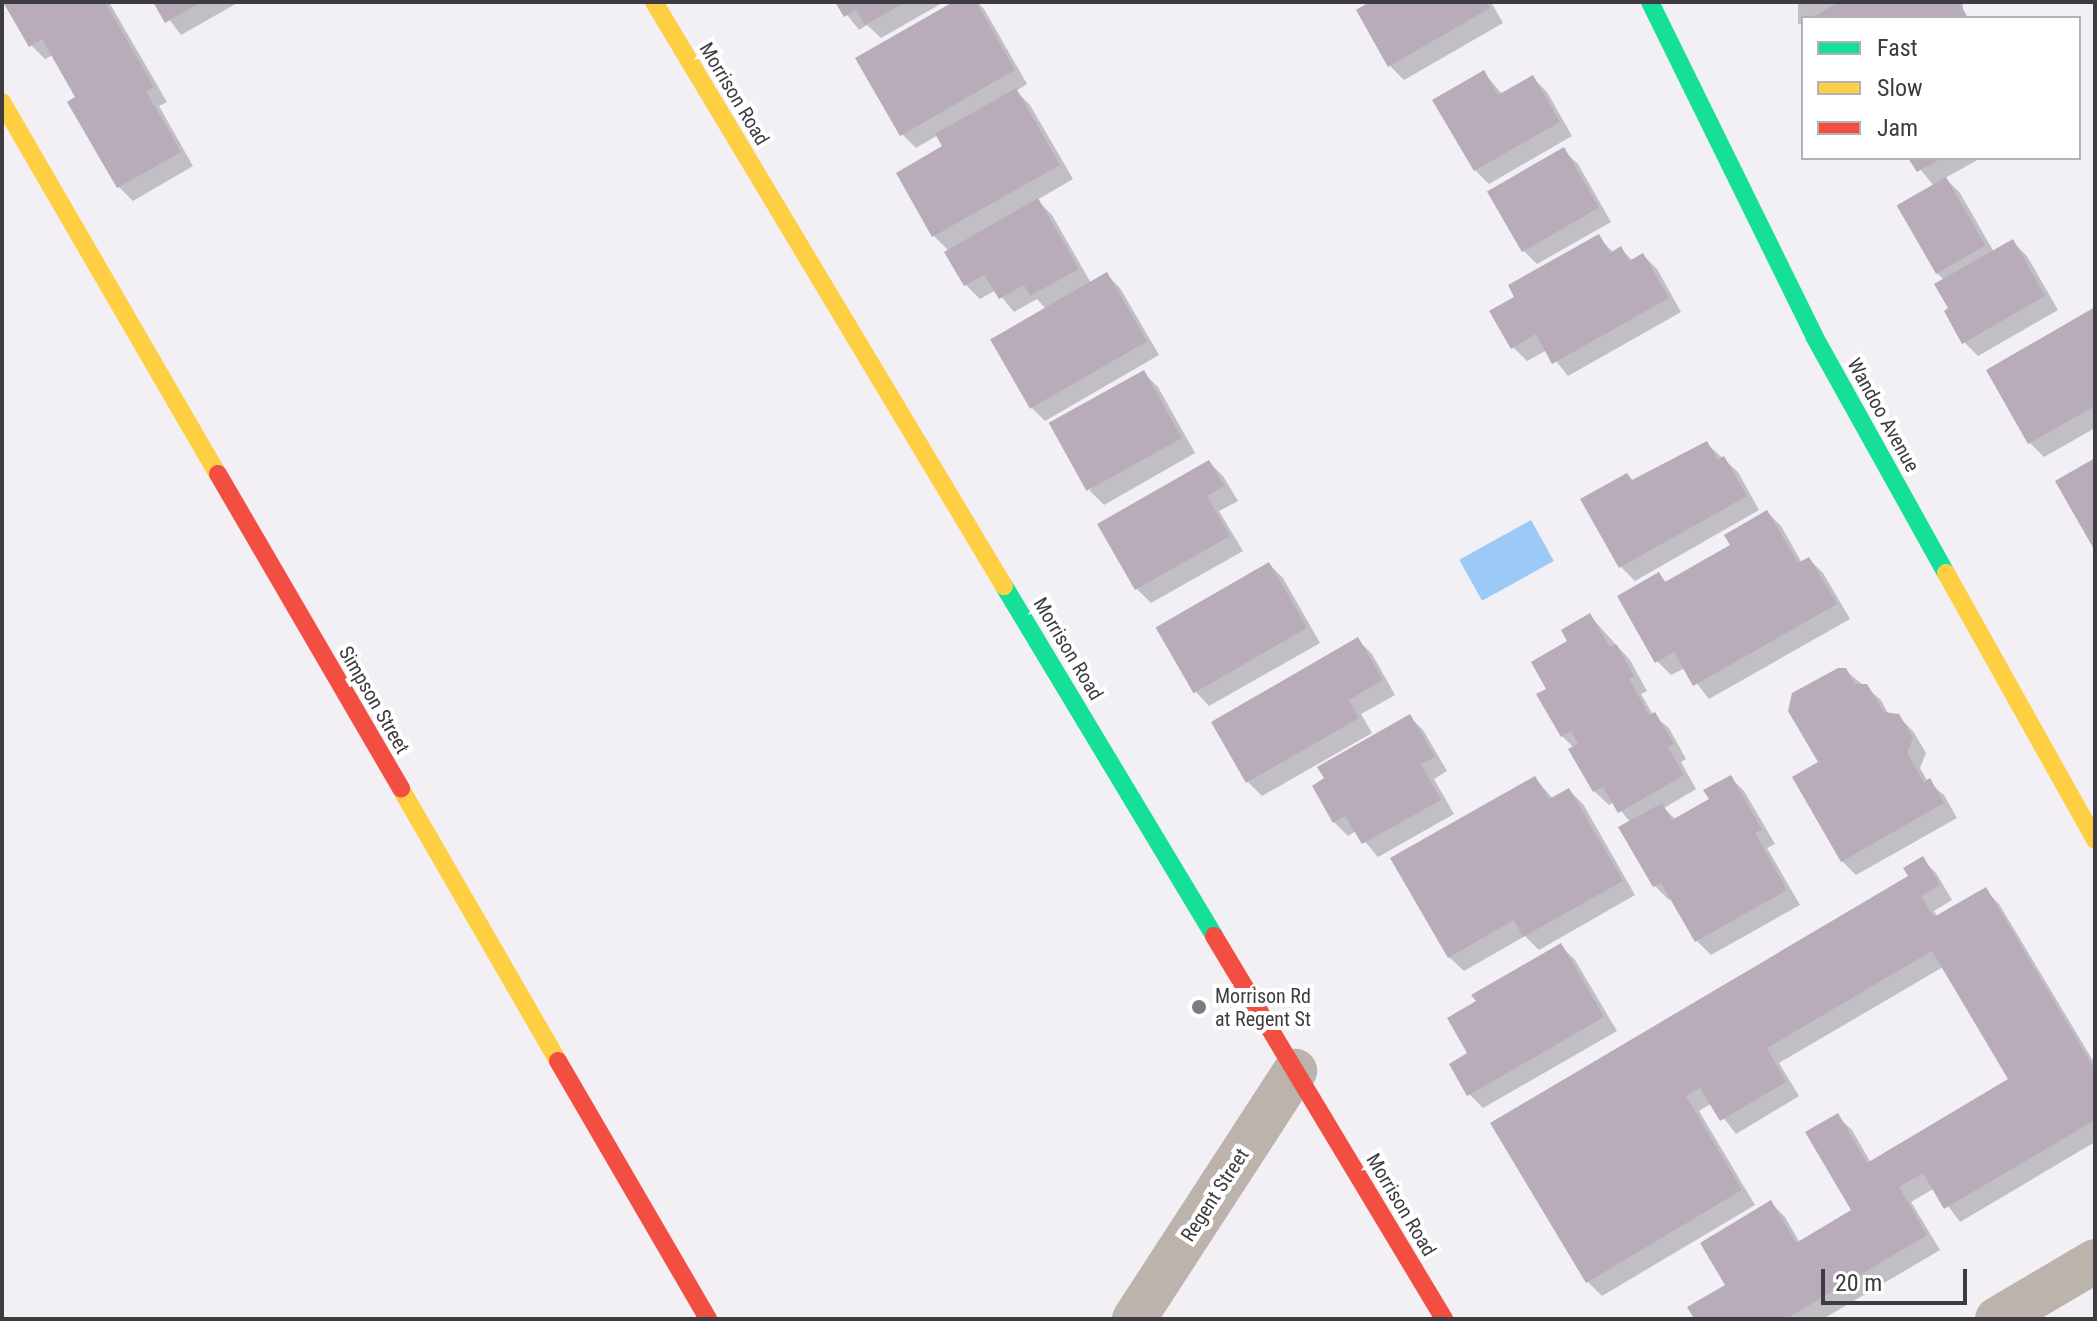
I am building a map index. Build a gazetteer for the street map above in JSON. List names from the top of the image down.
{
  "streets": {
    "street": [
      "Morrison Road",
      "Wandoo Avenue",
      "Simpson Street",
      "Regent Street"
    ]
  },
  "crossings": [
    ["Morrison Road", "Regent Street"]
  ],
  "places": ["Morrison Rd at Regent St"],
  "legend": ["Fast", "Slow", "Jam"],
  "scale_bar": "20 m"
}
